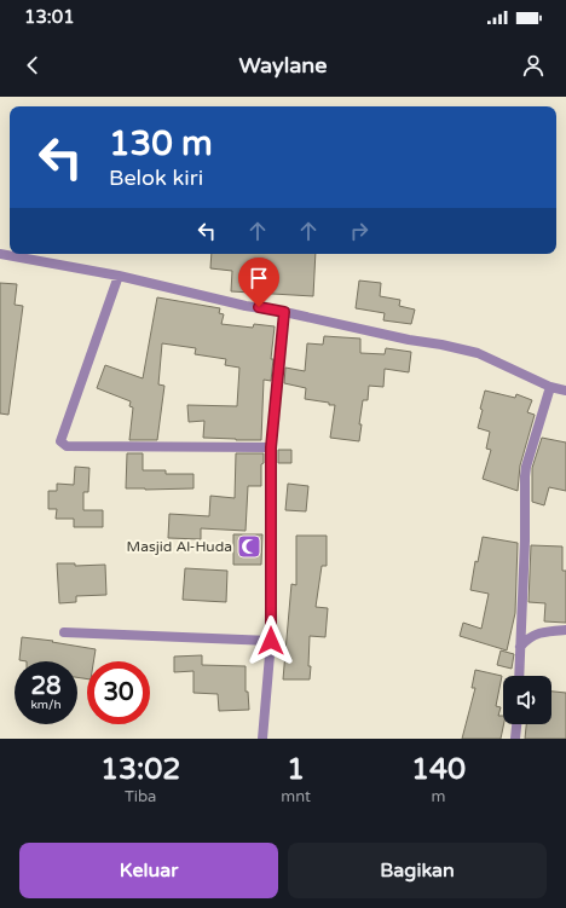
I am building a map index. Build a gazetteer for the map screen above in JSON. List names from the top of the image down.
{
  "places": {
    "mosque": ["Masjid Al-Huda"]
  },
  "page": {
    "status": "13:01",
    "header": "Waylane",
    "turn": ["130 m", "Belok kiri"],
    "speed": "28 km/h",
    "limit": "30",
    "eta": [
      "13:02",
      "Tiba",
      "1",
      "mnt",
      "140",
      "m"
    ],
    "buttons": ["Keluar", "Bagikan"]
  }
}
